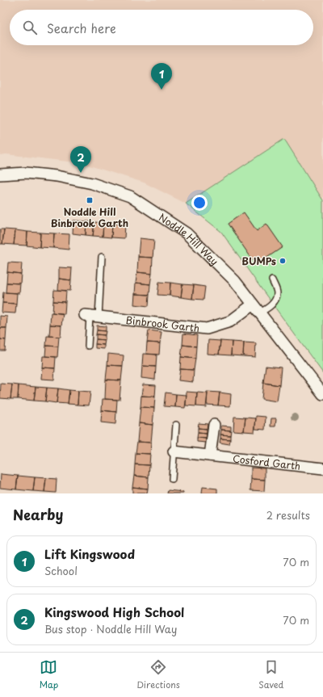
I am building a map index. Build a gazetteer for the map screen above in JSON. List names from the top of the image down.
{
  "streets": {
    "street": ["Noddle Hill Way", "Binbrook Garth", "Cosford Garth"]
  },
  "crossings": [
    ["Noddle Hill Way", "Binbrook Garth"]
  ],
  "places": {
    "transit": ["Noddle Hill Binbrook Garth"],
    "other": ["BUMPs"]
  },
  "page": {
    "search": "Search here",
    "pins": ["1", "2"],
    "heading": ["Nearby", "2 results"],
    "list": [
      {
        "mark": "1",
        "name": "Lift Kingswood",
        "note": "School",
        "value": "70 m"
      },
      {
        "mark": "2",
        "name": "Kingswood High School",
        "note": "Bus stop · Noddle Hill Way",
        "value": "70 m"
      }
    ],
    "nav": ["Map", "Directions", "Saved"]
  }
}
